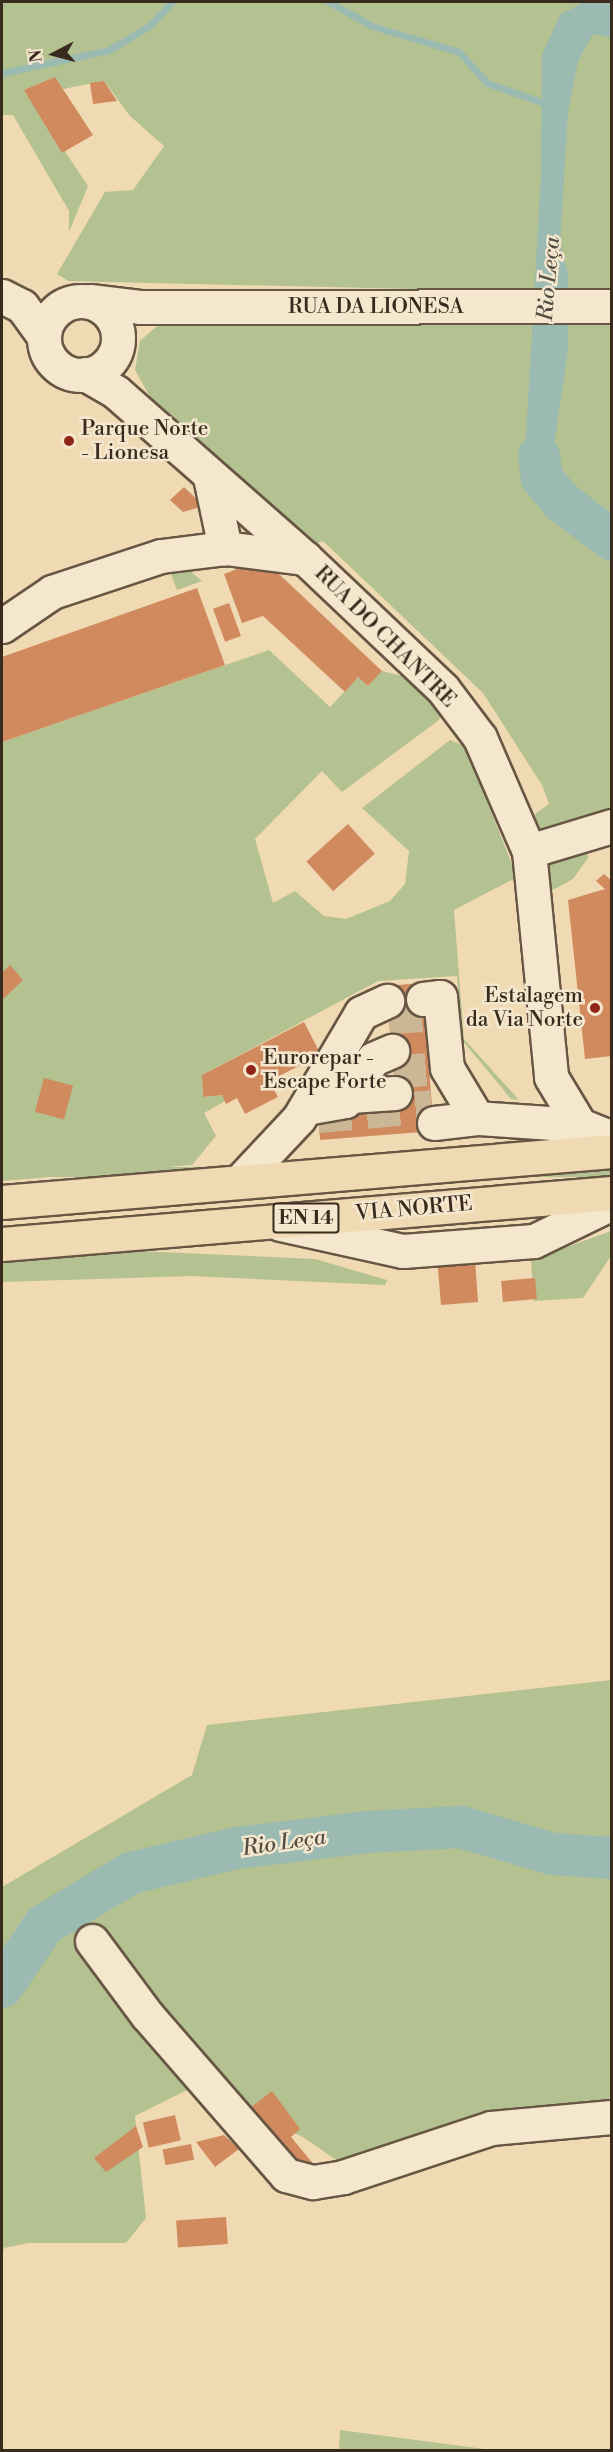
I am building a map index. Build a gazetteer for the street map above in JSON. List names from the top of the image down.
{
  "streets": {
    "highway": ["VIA NORTE", "EN 14"],
    "street": ["RUA DA LIONESA", "RUA DO CHANTRE"]
  },
  "crossings": [
    ["RUA DA LIONESA", "RUA DO CHANTRE"]
  ],
  "water": ["Rio Leça"],
  "places": ["Parque Norte - Lionesa", "Estalagem da Via Norte", "Eurorepar - Escape Forte"],
  "north": "left"
}
